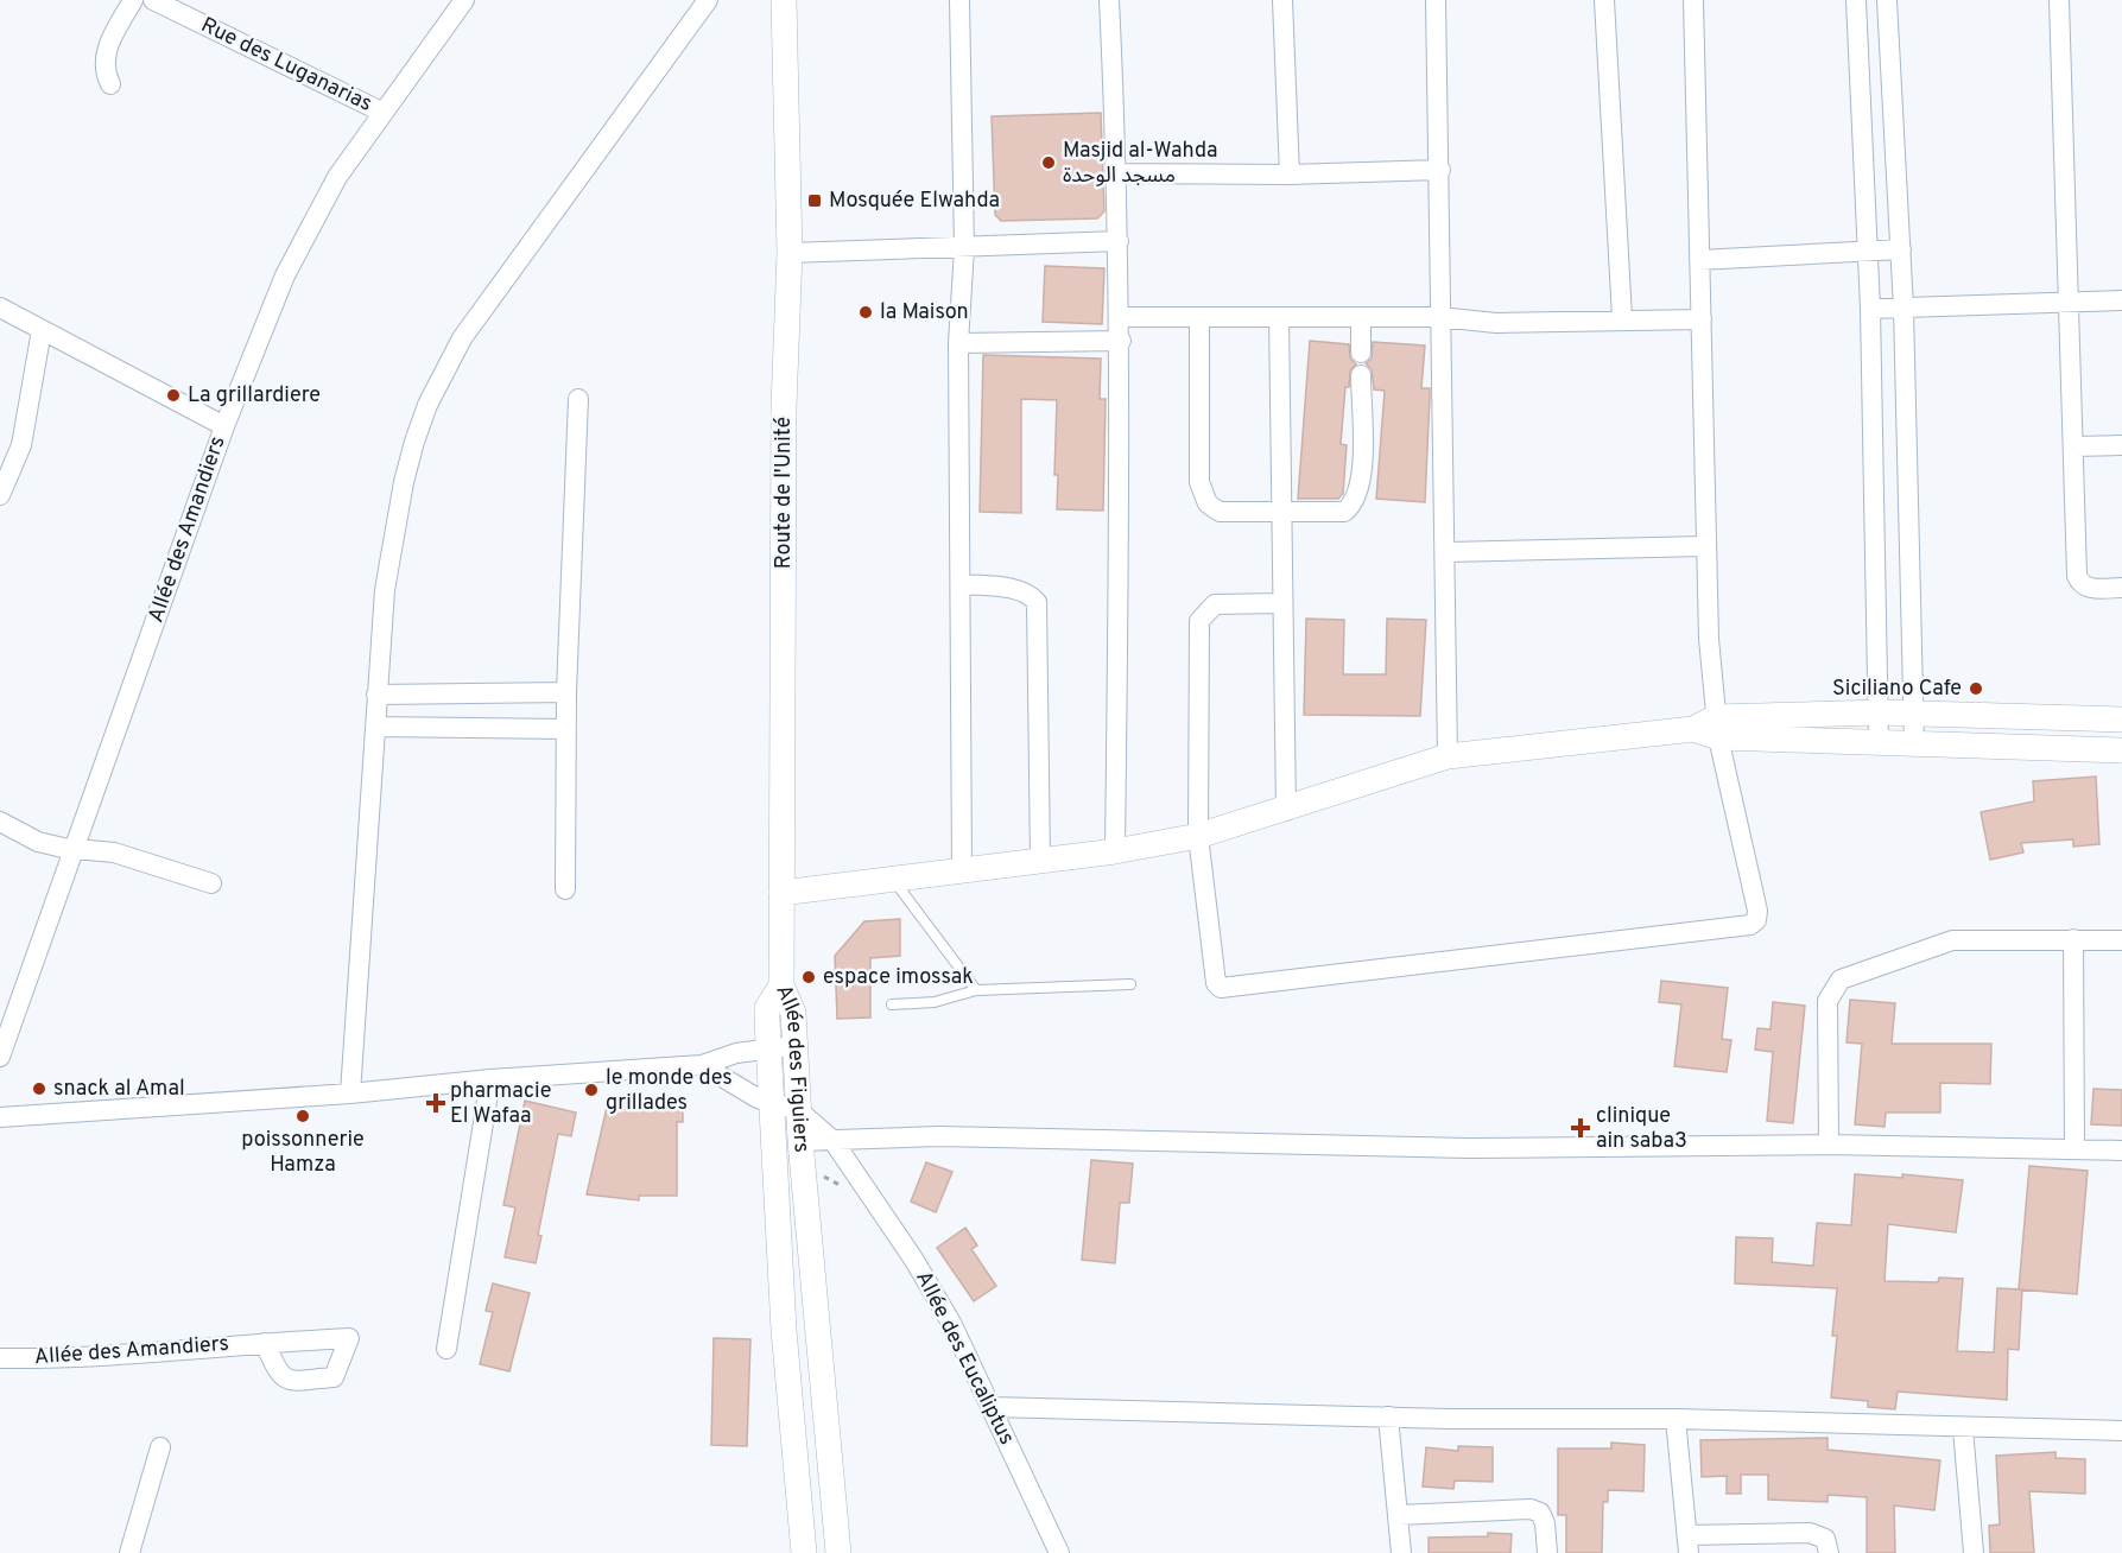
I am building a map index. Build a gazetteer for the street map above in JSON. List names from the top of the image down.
{
  "streets": {
    "street": [
      "Rue des Luganarias",
      "Route de l'Unité",
      "Allée des Amandiers",
      "Allée des Figuiers",
      "Allée des Eucaliptus"
    ]
  },
  "crossings": [
    ["Rue des Luganarias", "Allée des Amandiers"],
    ["Route de l'Unité", "Allée des Figuiers"],
    ["Allée des Figuiers", "Allée des Eucaliptus"]
  ],
  "places": {
    "other": [
      "Masjid al-Wahda مسجد الوحدة",
      "la Maison",
      "La grillardiere",
      "Siciliano Cafe",
      "espace imossak",
      "snack al Amal",
      "le monde des grillades",
      "poissonnerie Hamza"
    ],
    "transit": ["Mosquée Elwahda"],
    "health": ["pharmacie El Wafaa", "clinique ain saba3"]
  }
}
